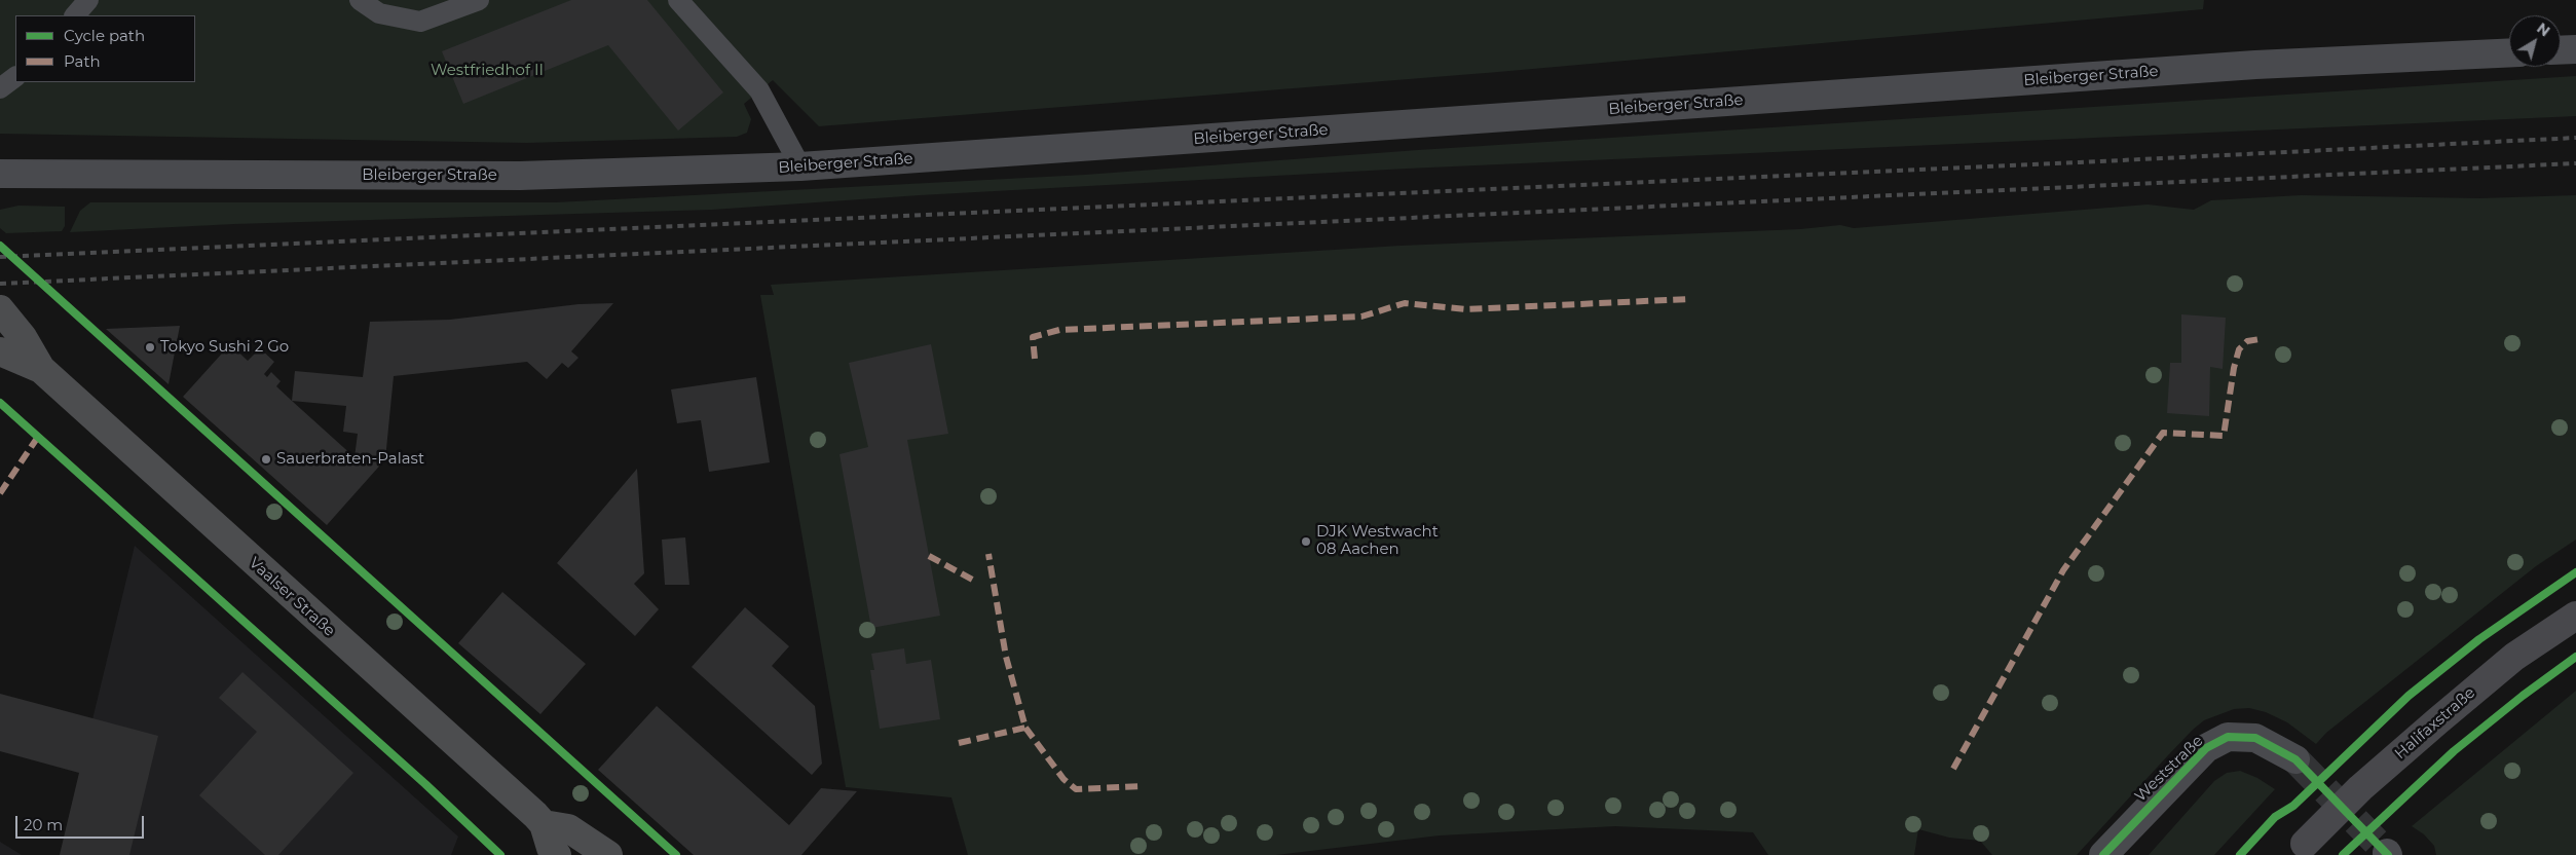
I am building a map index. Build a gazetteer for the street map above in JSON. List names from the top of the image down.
{
  "streets": {
    "main road": ["Vaalser Straße", "Halifaxstraße"],
    "street": ["Bleiberger Straße", "Weststraße"]
  },
  "parks": ["Westfriedhof II"],
  "places": ["Tokyo Sushi 2 Go", "Sauerbraten-Palast", "DJK Westwacht 08 Aachen"],
  "legend": ["Cycle path", "Path"],
  "scale_bar": "20 m",
  "north": "top right"
}
